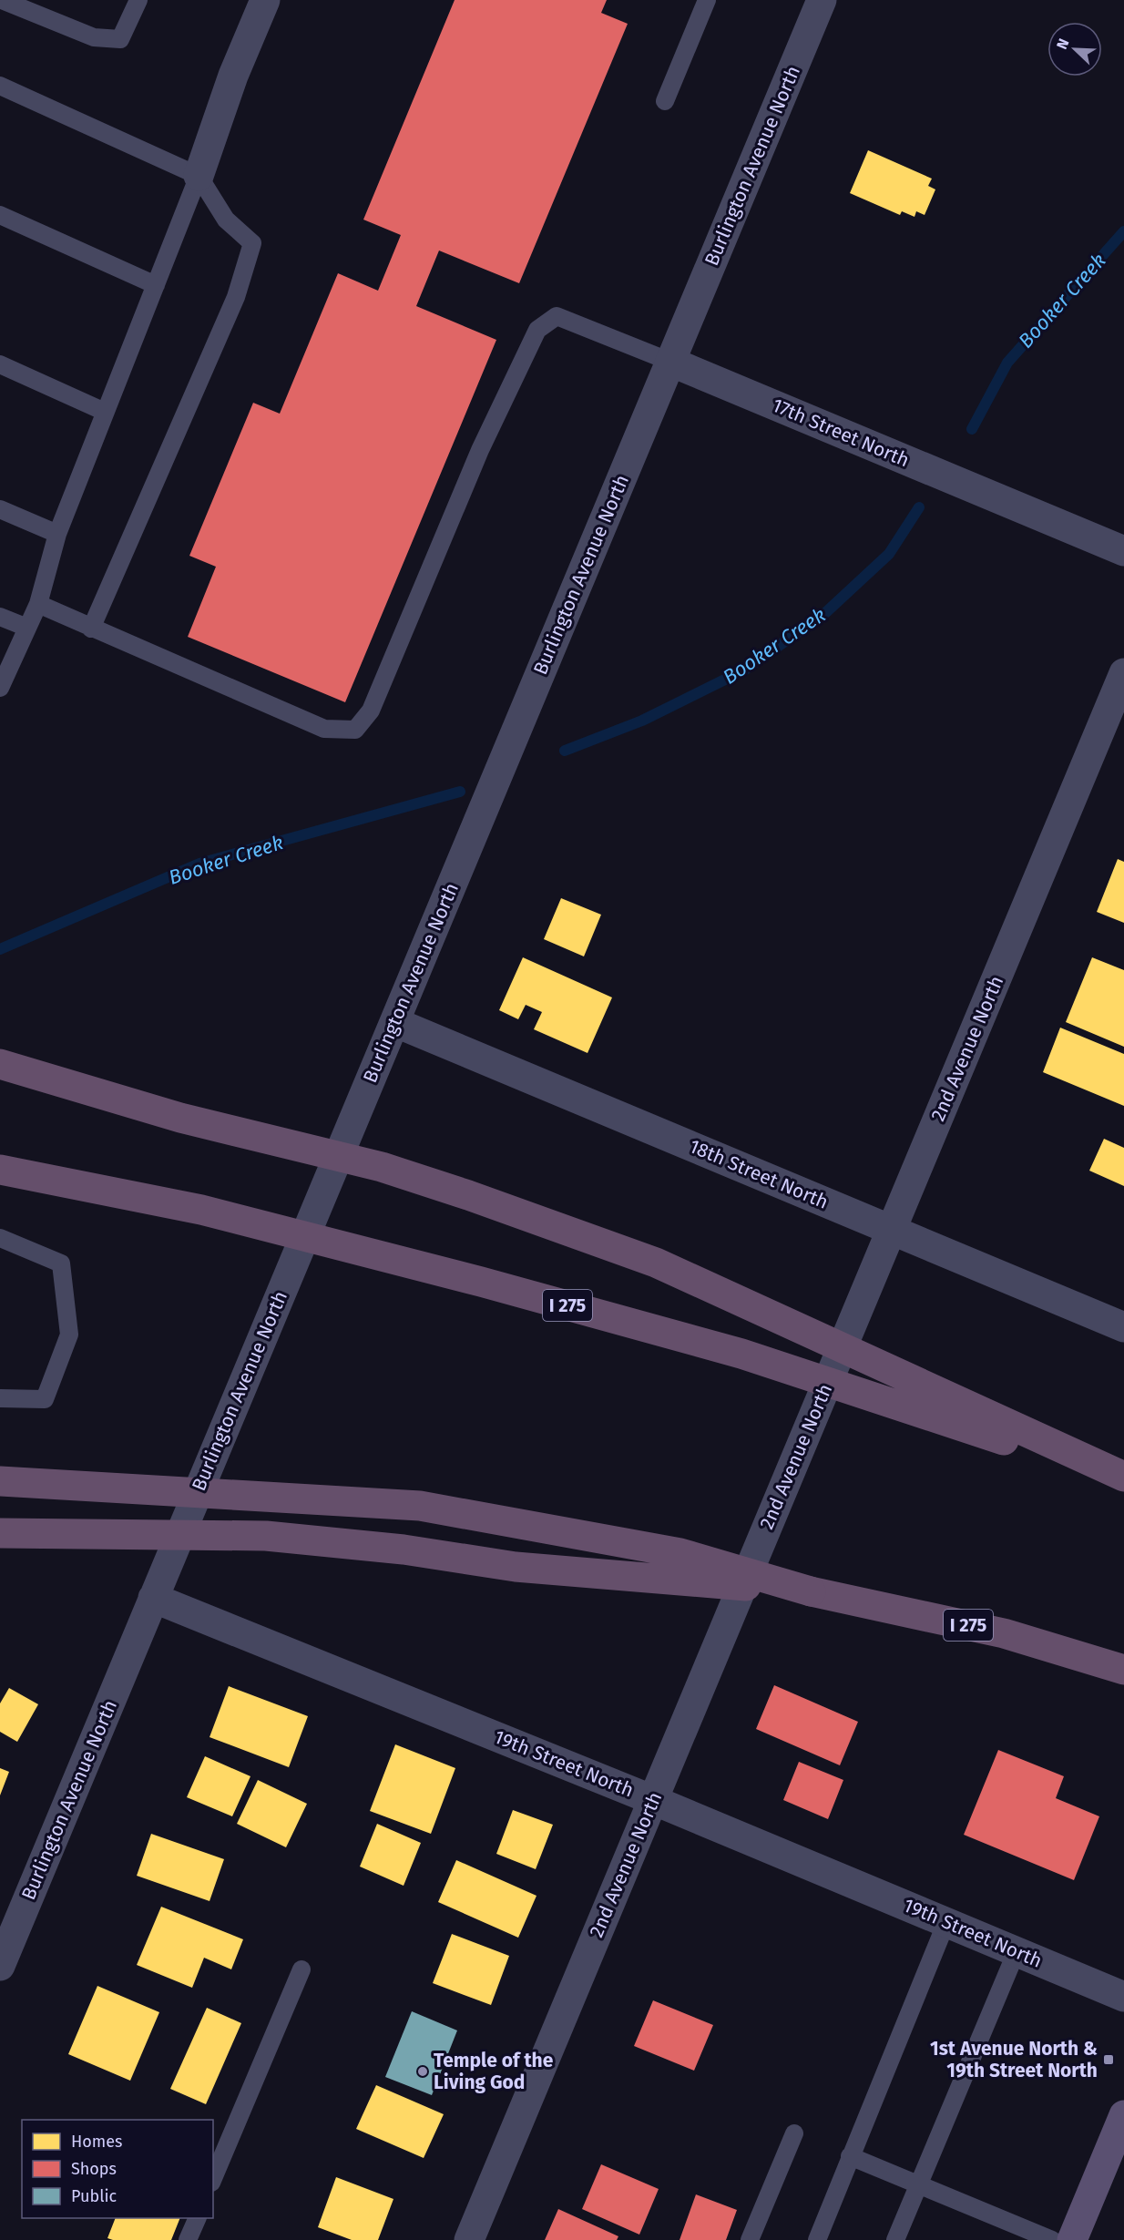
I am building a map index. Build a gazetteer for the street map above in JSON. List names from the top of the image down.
{
  "streets": {
    "highway": ["I 275"],
    "street": [
      "Burlington Avenue North",
      "17th Street North",
      "2nd Avenue North",
      "18th Street North",
      "19th Street North"
    ]
  },
  "crossings": [
    ["Burlington Avenue North", "17th Street North"],
    ["Burlington Avenue North", "18th Street North"],
    ["Burlington Avenue North", "19th Street North"],
    ["2nd Avenue North", "18th Street North"],
    ["2nd Avenue North", "19th Street North"]
  ],
  "water": ["Booker Creek"],
  "places": {
    "transit": ["1st Avenue North & 19th Street North"],
    "other": ["Temple of the Living God"]
  },
  "legend": ["Homes", "Shops", "Public"],
  "north": "top left"
}
